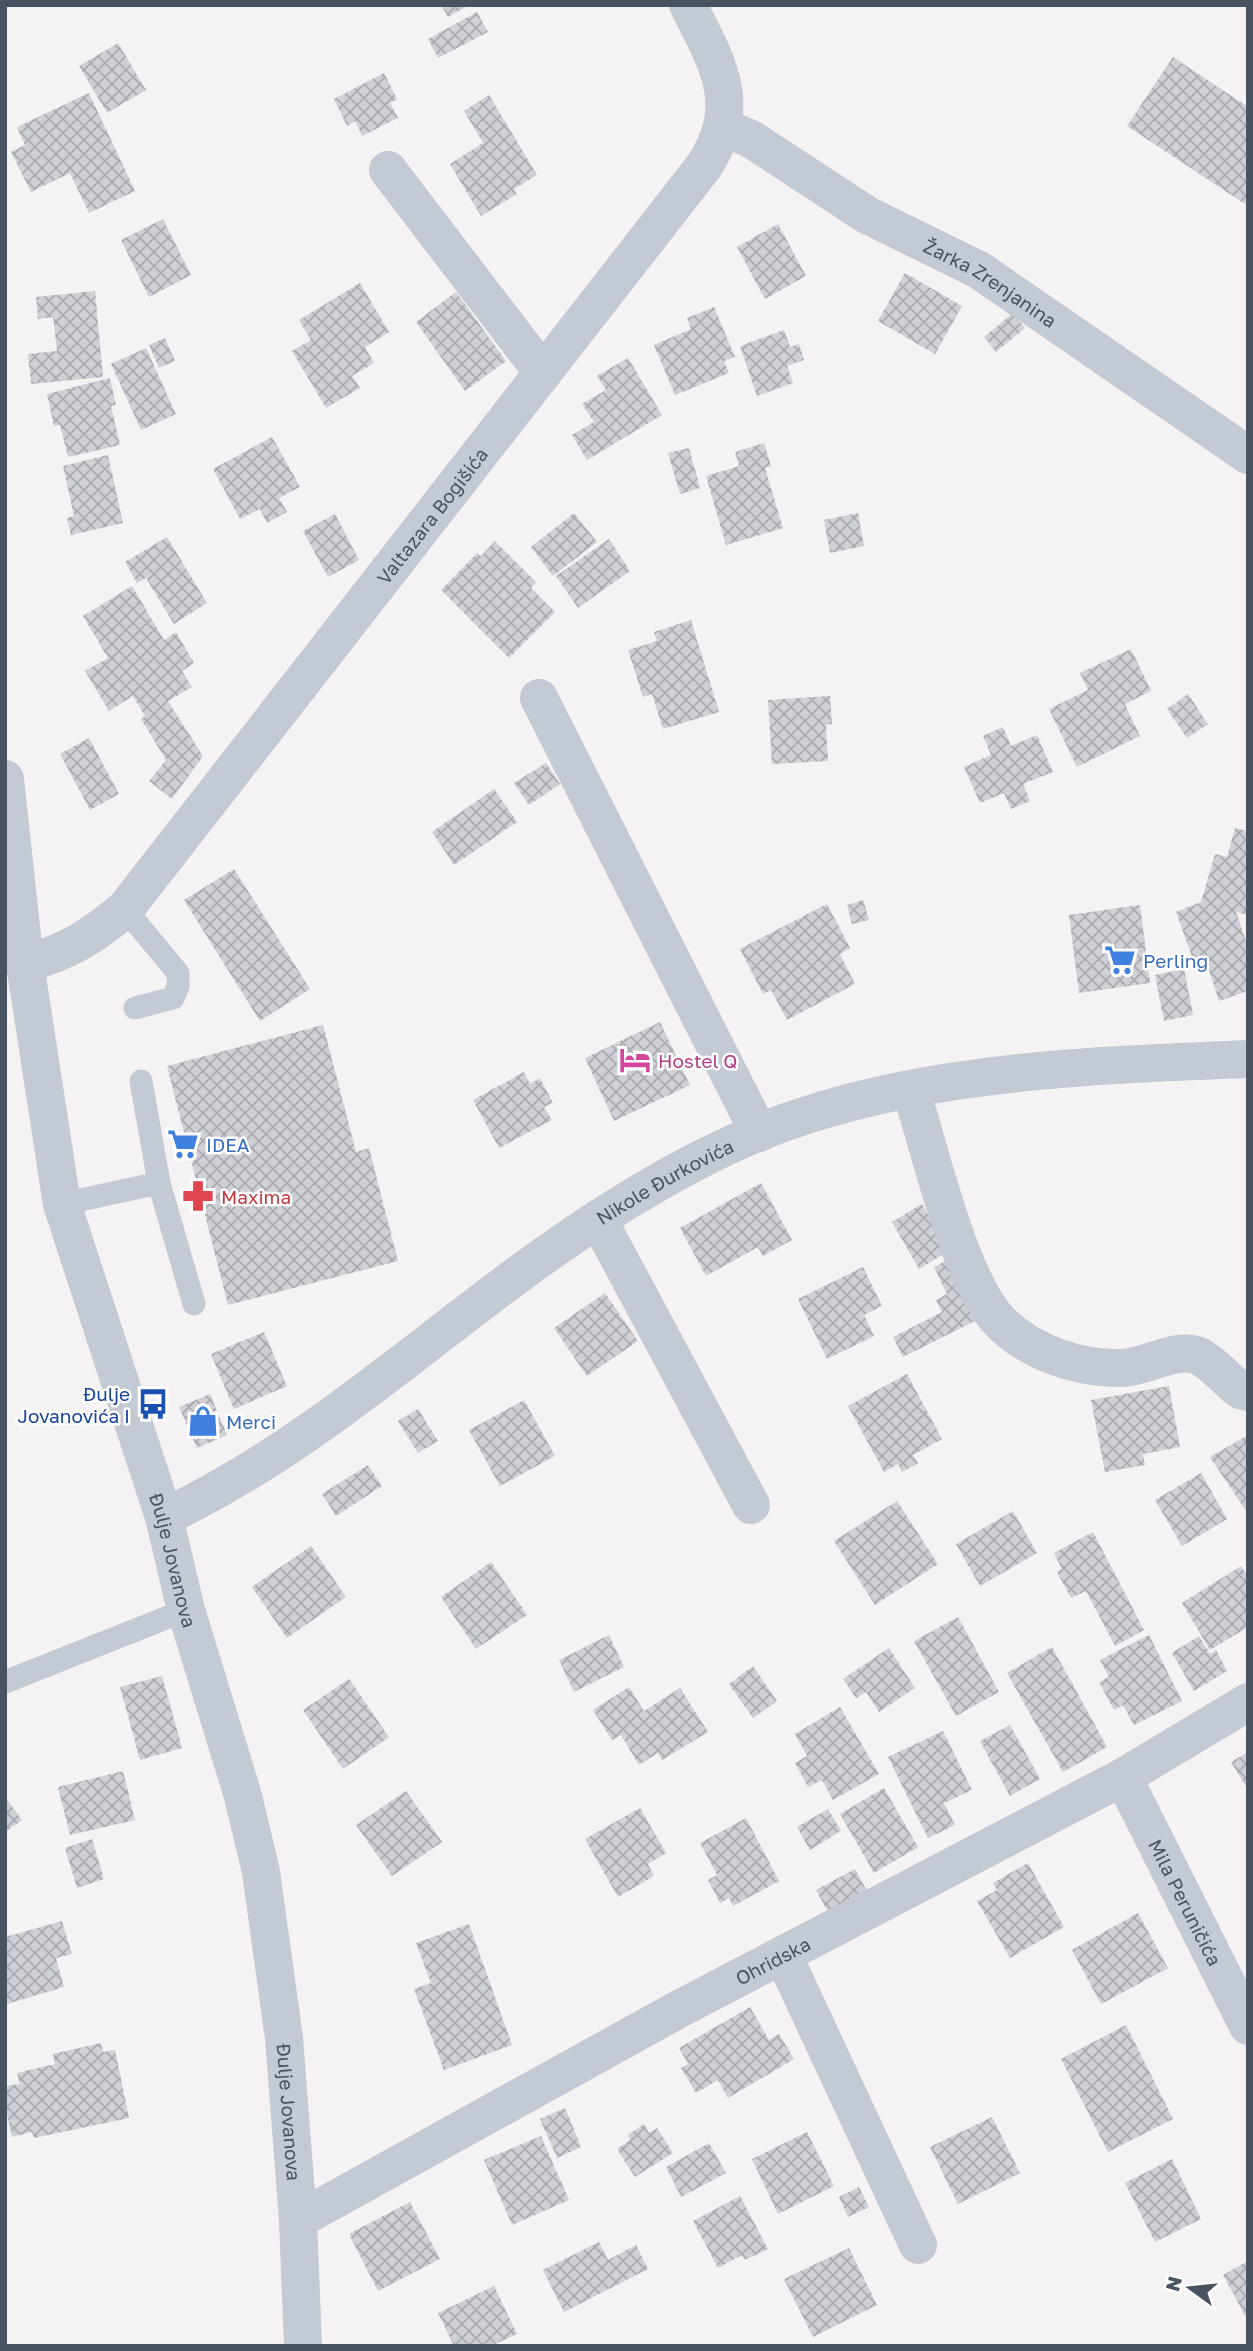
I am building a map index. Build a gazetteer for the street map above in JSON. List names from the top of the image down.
{
  "streets": {
    "street": [
      "Žarka Zrenjanina",
      "Valtazara Bogišića",
      "Nikole Đurkovića",
      "Đulje Jovanova",
      "Mila Peruničića",
      "Ohridska"
    ]
  },
  "crossings": [
    ["Žarka Zrenjanina", "Valtazara Bogišića"],
    ["Valtazara Bogišića", "Đulje Jovanova"],
    ["Nikole Đurkovića", "Đulje Jovanova"],
    ["Đulje Jovanova", "Ohridska"],
    ["Mila Peruničića", "Ohridska"]
  ],
  "places": {
    "supermarket": ["Perling", "IDEA"],
    "hotel": ["Hostel Q"],
    "pharmacy": ["Maxima"],
    "bus stop": ["Đulje Jovanovića I"],
    "shop": ["Merci"]
  },
  "north": "left"
}
